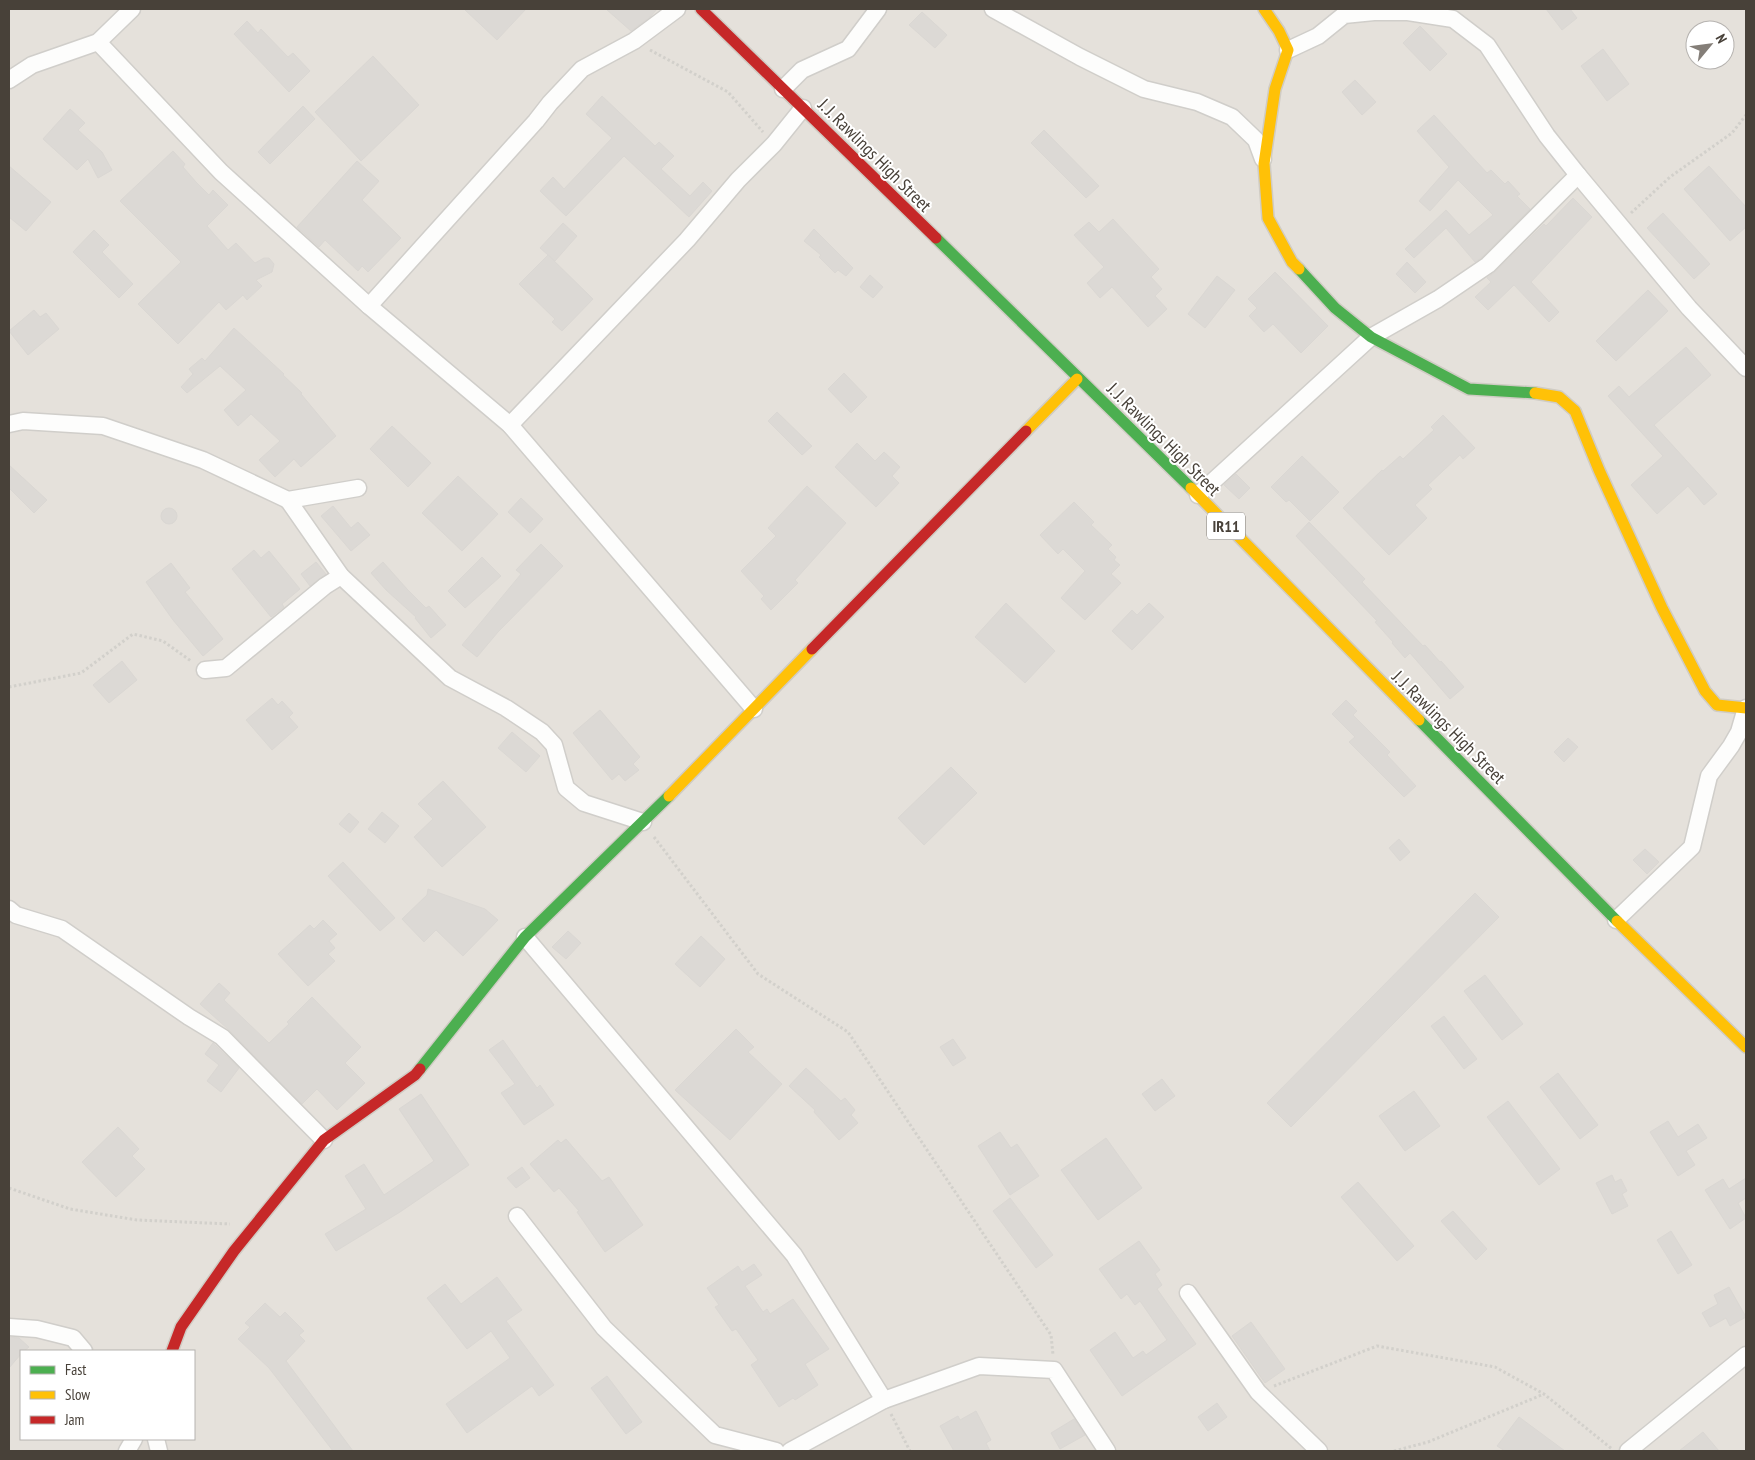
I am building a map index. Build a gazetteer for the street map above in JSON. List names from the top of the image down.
{
  "streets": {
    "street": ["J. J. Rawlings High Street", "IR11"]
  },
  "legend": ["Fast", "Slow", "Jam"],
  "north": "top right"
}
